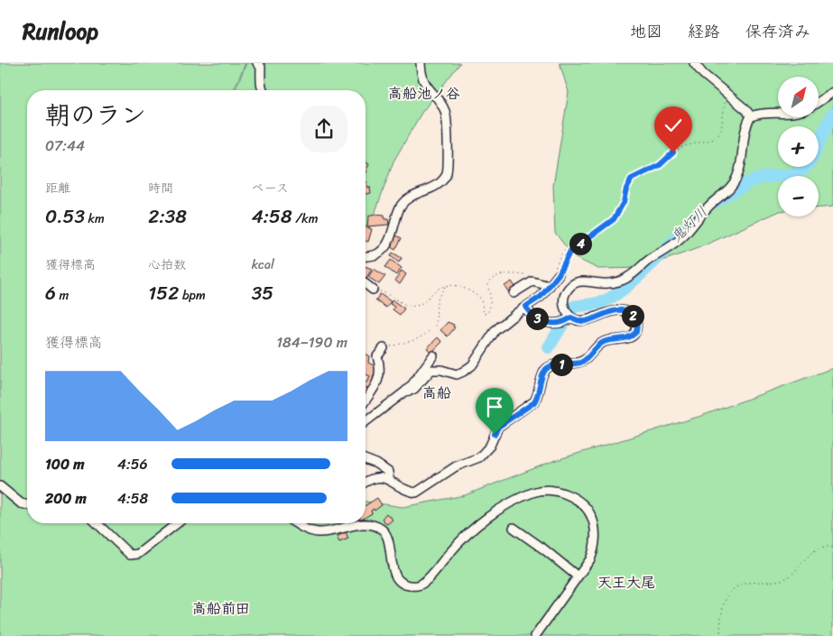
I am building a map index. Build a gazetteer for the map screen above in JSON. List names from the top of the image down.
{
  "districts": [
    "高船池ノ谷",
    "高船",
    "天王大尾",
    "高船前田"
  ],
  "water": ["鬼灯川"],
  "north": "top right",
  "page": {
    "header": "Runloop",
    "nav": ["地図", "経路", "保存済み"],
    "map_buttons": ["+", "−"],
    "heading": ["朝のラン", "07:44"],
    "stats": [
      ["距離", "0.53 km"],
      ["時間", "2:38"],
      ["ペース", "4:58 /km"],
      ["獲得標高", "6 m"],
      ["心拍数", "152 bpm"],
      ["kcal", "35"]
    ],
    "pins": [
      "4",
      "2",
      "3",
      "1"
    ],
    "chart": ["獲得標高", "184–190 m"],
    "list": [
      {
        "name": "100 m",
        "note": "4:56"
      },
      {
        "name": "200 m",
        "note": "4:58"
      }
    ]
  }
}
